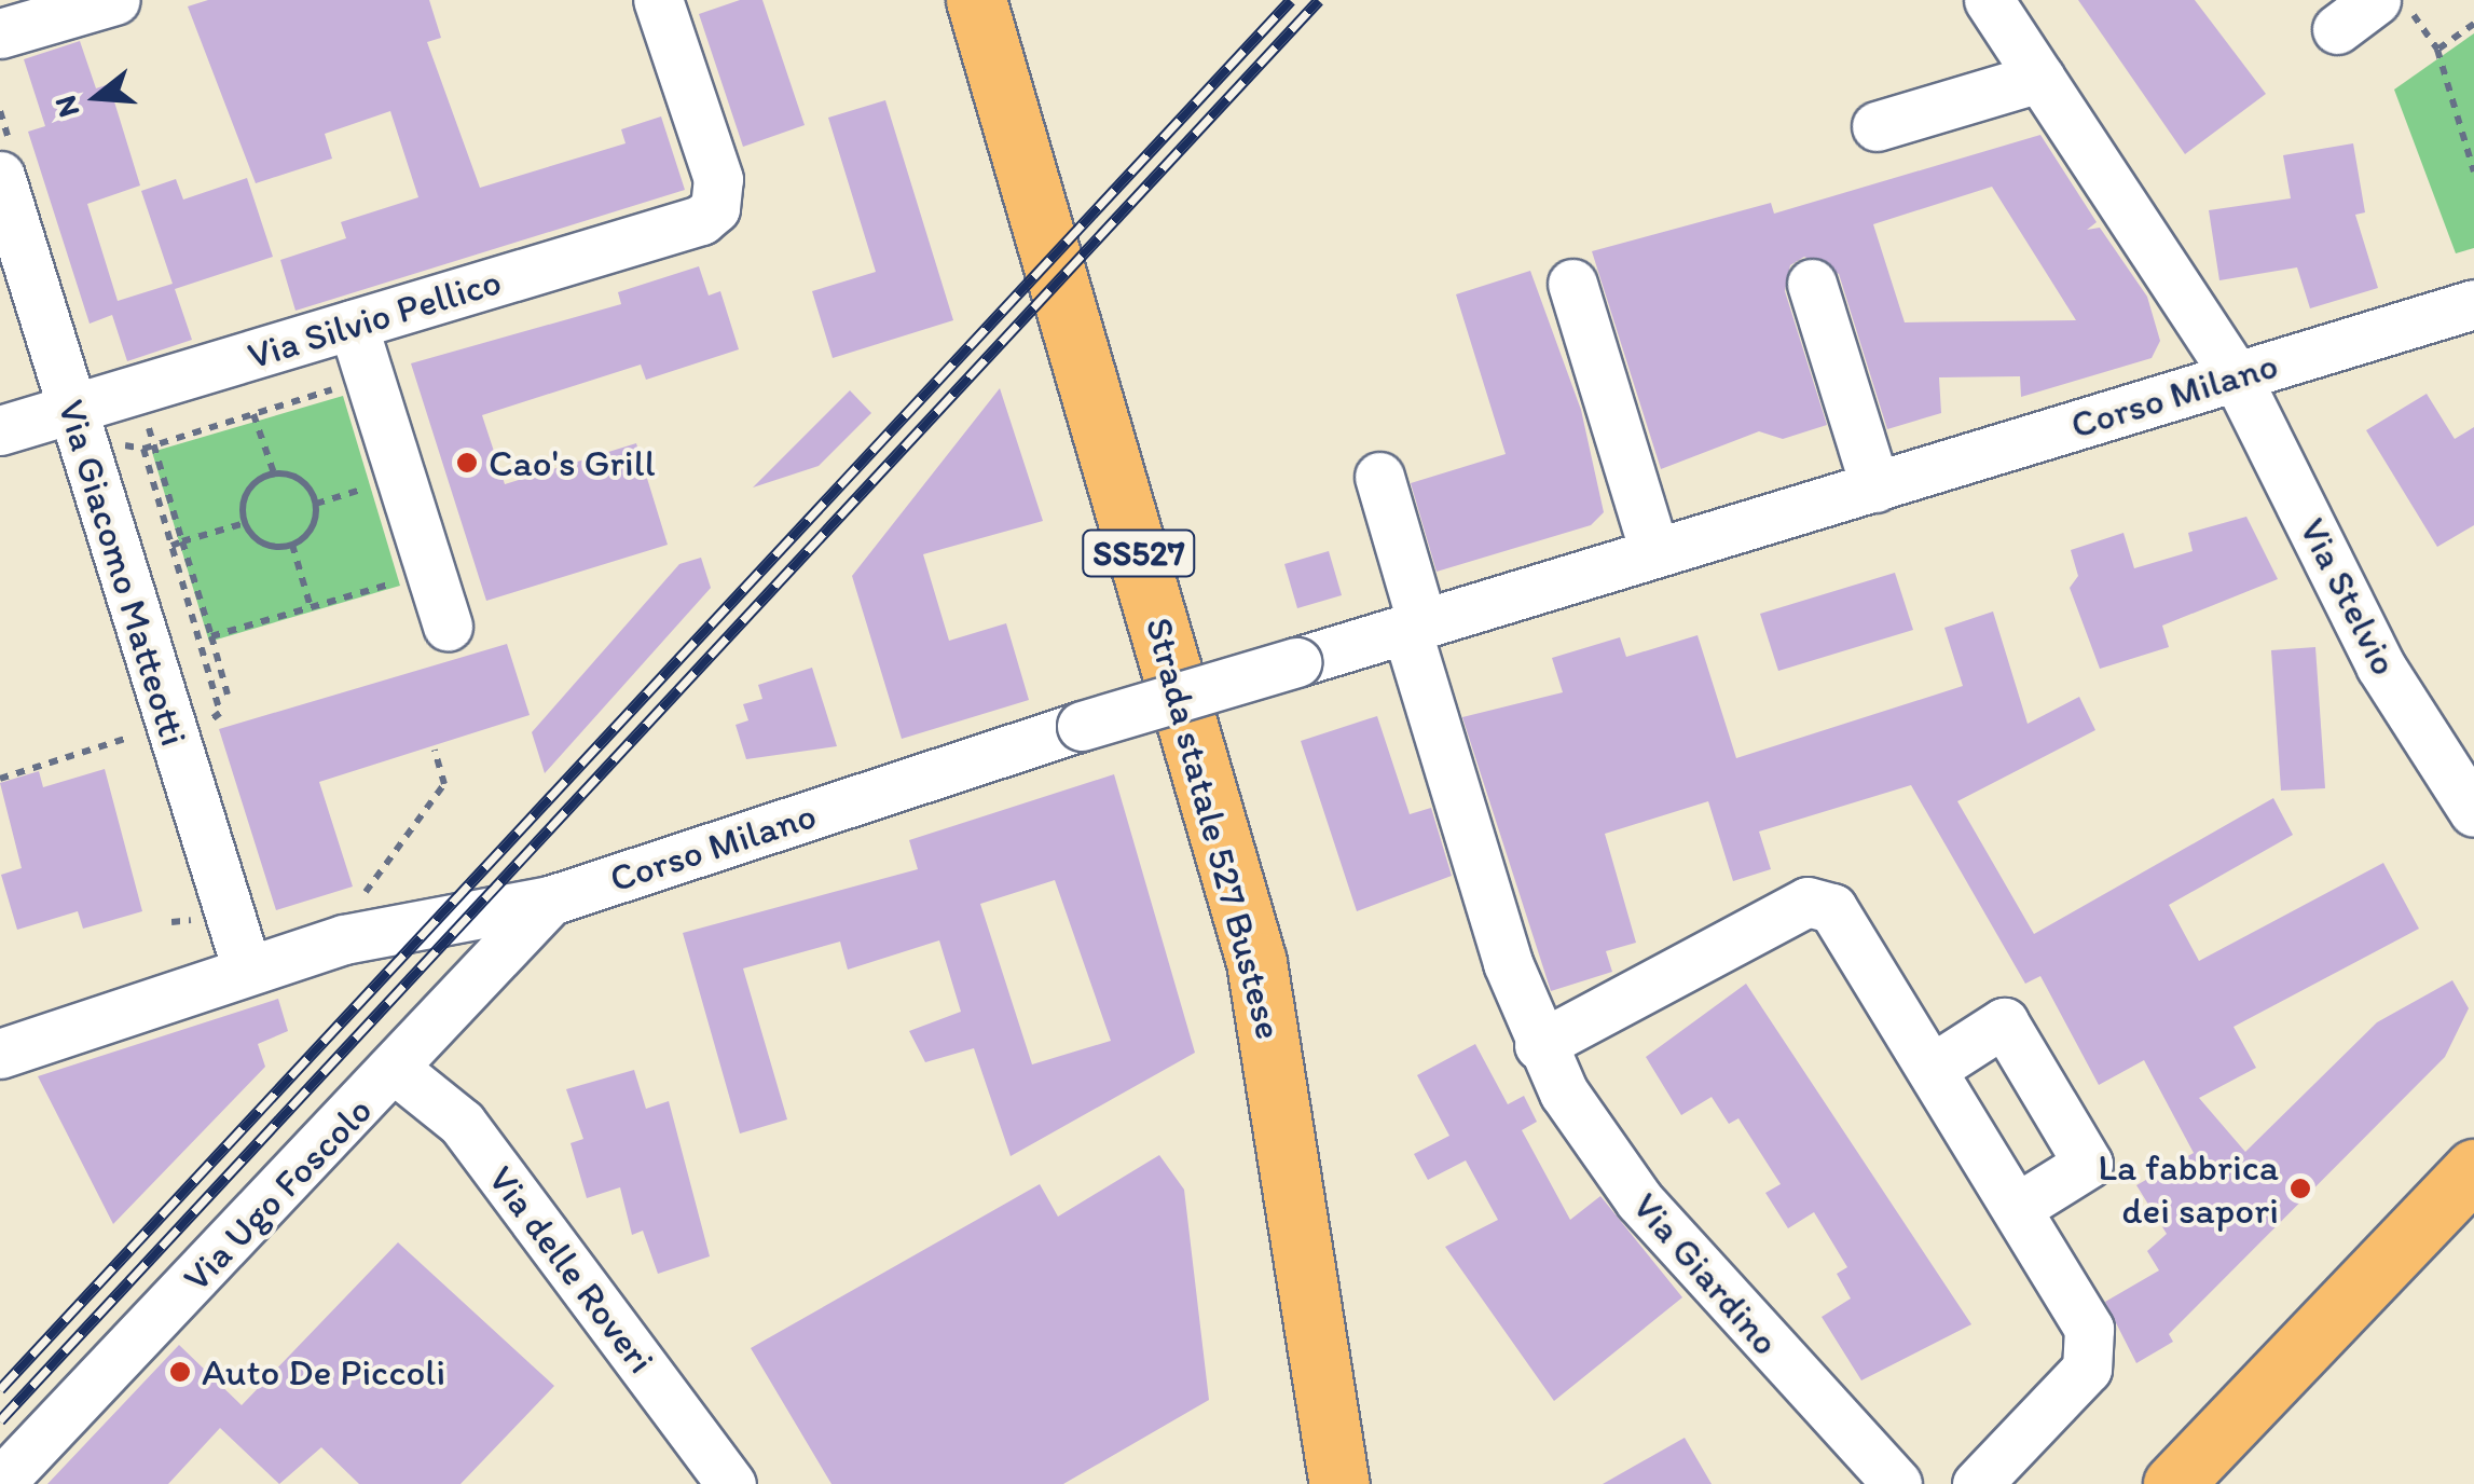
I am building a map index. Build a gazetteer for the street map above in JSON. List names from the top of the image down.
{
  "streets": {
    "main road": ["SS527", "Strada statale 527 Bustese"],
    "street": [
      "Via Silvio Pellico",
      "Corso Milano",
      "Via Giacomo Matteotti",
      "Via Stelvio",
      "Via Ugo Foscolo",
      "Via delle Roveri",
      "Via Giardino"
    ]
  },
  "crossings": [
    ["Via Silvio Pellico", "Via Giacomo Matteotti"],
    ["Corso Milano", "Via Giacomo Matteotti"],
    ["Corso Milano", "Via Stelvio"],
    ["Corso Milano", "Via Ugo Foscolo"],
    ["Corso Milano", "Via Giardino"],
    ["Via Ugo Foscolo", "Via delle Roveri"]
  ],
  "places": ["Cao's Grill", "La fabbrica dei sapori", "Auto De Piccoli"],
  "north": "left"
}
